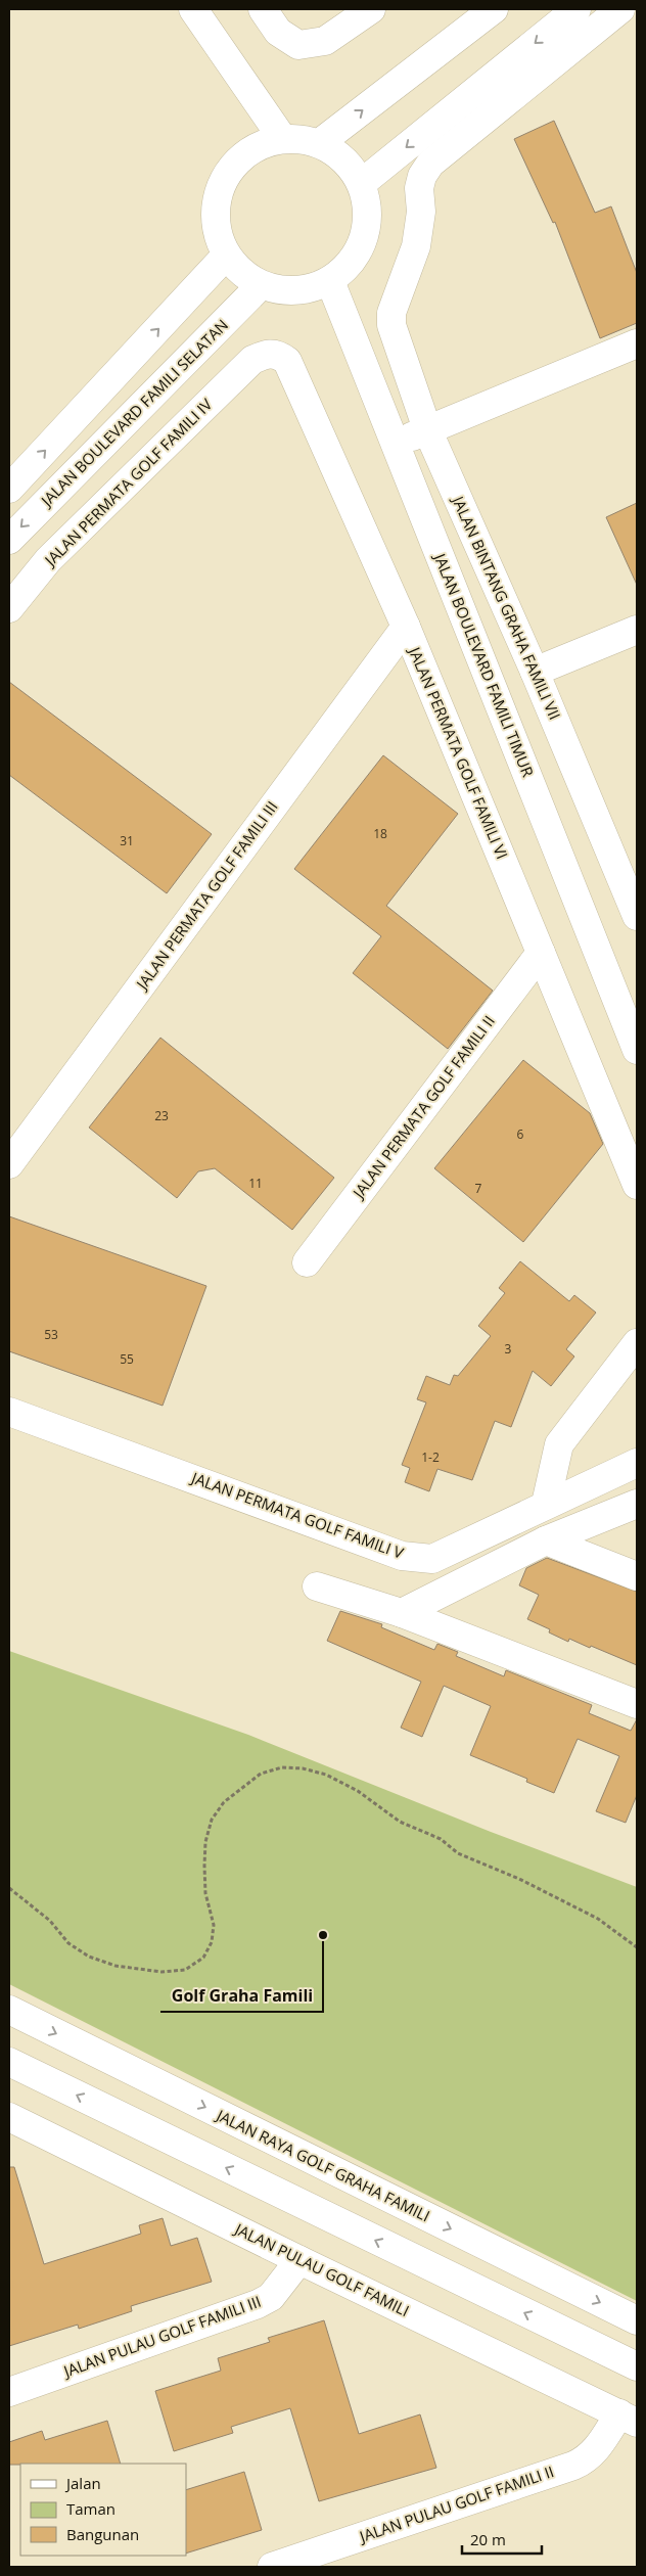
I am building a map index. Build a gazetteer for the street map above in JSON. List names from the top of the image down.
{
  "streets": {
    "street": [
      "JALAN BOULEVARD FAMILI SELATAN",
      "JALAN PERMATA GOLF FAMILI IV",
      "JALAN BINTANG GRAHA FAMILI VII",
      "JALAN BOULEVARD FAMILI TIMUR",
      "JALAN PERMATA GOLF FAMILI VI",
      "JALAN PERMATA GOLF FAMILI III",
      "JALAN PERMATA GOLF FAMILI II",
      "JALAN PERMATA GOLF FAMILI V",
      "JALAN RAYA GOLF GRAHA FAMILI",
      "JALAN PULAU GOLF FAMILI",
      "JALAN PULAU GOLF FAMILI III",
      "JALAN PULAU GOLF FAMILI II"
    ]
  },
  "crossings": [
    ["JALAN BOULEVARD FAMILI SELATAN", "JALAN BOULEVARD FAMILI TIMUR"],
    ["JALAN PERMATA GOLF FAMILI IV", "JALAN PERMATA GOLF FAMILI VI"],
    ["JALAN PERMATA GOLF FAMILI VI", "JALAN PERMATA GOLF FAMILI III"],
    ["JALAN PERMATA GOLF FAMILI VI", "JALAN PERMATA GOLF FAMILI II"],
    ["JALAN PULAU GOLF FAMILI", "JALAN PULAU GOLF FAMILI III"],
    ["JALAN PULAU GOLF FAMILI", "JALAN PULAU GOLF FAMILI II"]
  ],
  "places": ["Golf Graha Famili"],
  "house_numbers": [
    "18",
    "31",
    "23",
    "6",
    "11",
    "7",
    "53",
    "3",
    "55",
    "1-2"
  ],
  "legend": ["Jalan", "Taman", "Bangunan"],
  "scale_bar": "20 m"
}
